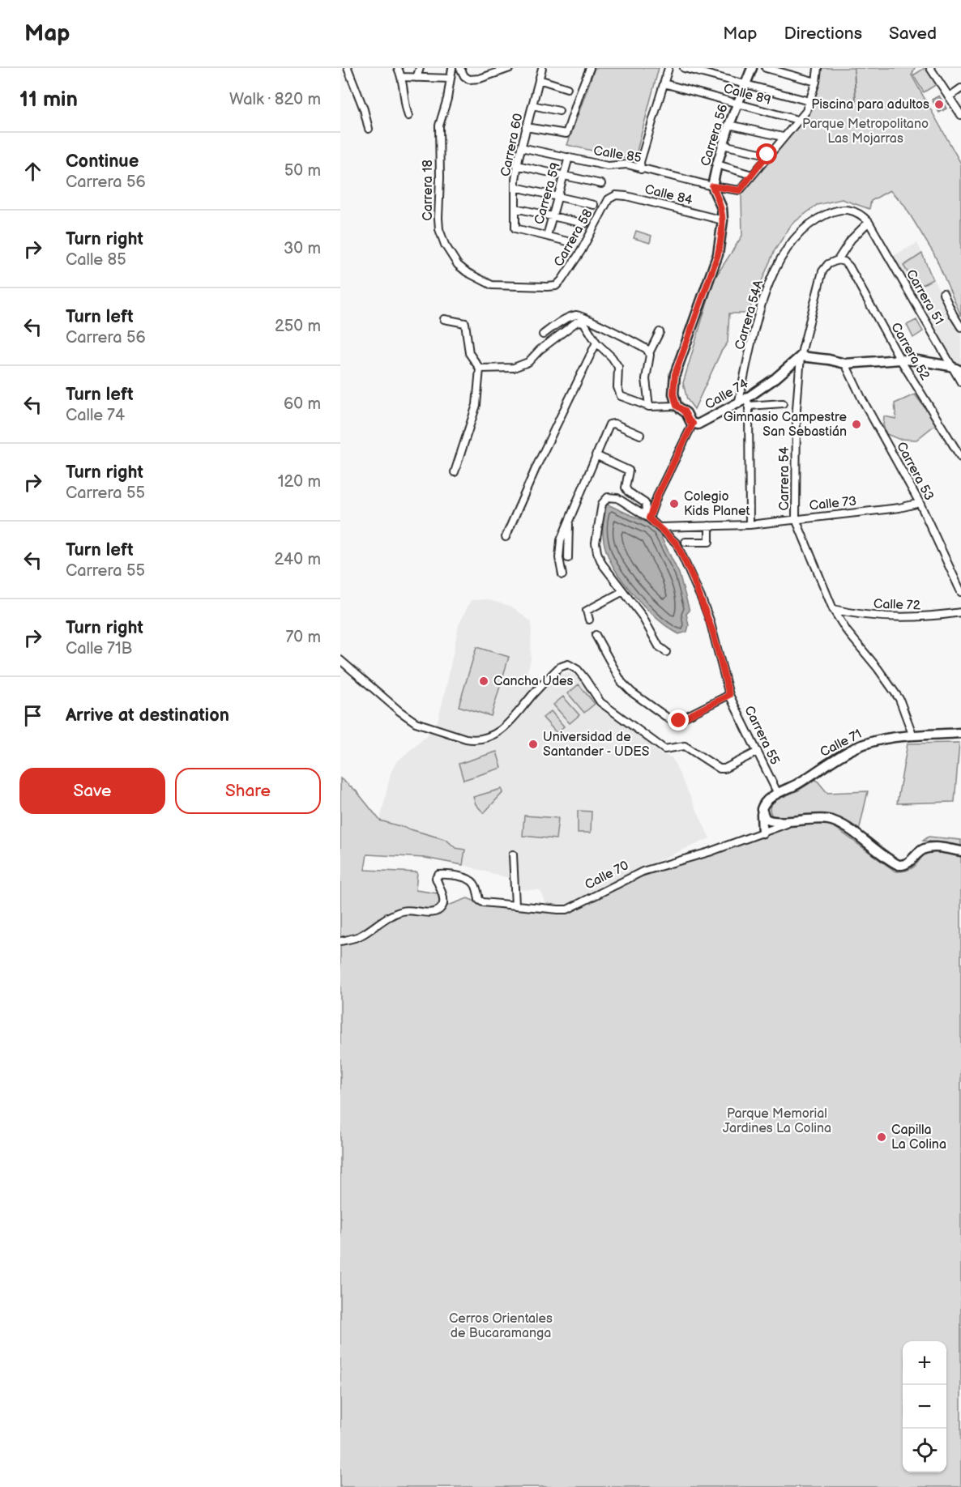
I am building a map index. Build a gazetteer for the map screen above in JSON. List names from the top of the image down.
{
  "streets": {
    "street": [
      "Calle 89",
      "Carrera 56",
      "Carrera 60",
      "Calle 85",
      "Carrera 18",
      "Carrera 59",
      "Calle 84",
      "Carrera 58",
      "Carrera 51",
      "Carrera 54A",
      "Carrera 52",
      "Calle 74",
      "Carrera 53",
      "Carrera 54",
      "Calle 73",
      "Calle 72",
      "Carrera 55",
      "Calle 71",
      "Calle 70"
    ]
  },
  "crossings": [
    ["Calle 89", "Carrera 56"],
    ["Carrera 56", "Calle 85"],
    ["Carrera 56", "Calle 84"],
    ["Carrera 56", "Calle 74"],
    ["Carrera 60", "Calle 85"],
    ["Carrera 60", "Carrera 59"],
    ["Calle 85", "Carrera 59"],
    ["Carrera 18", "Carrera 58"],
    ["Calle 84", "Carrera 58"],
    ["Carrera 51", "Carrera 54A"],
    ["Carrera 51", "Carrera 54"],
    ["Carrera 54A", "Calle 74"],
    ["Carrera 54A", "Carrera 54"],
    ["Carrera 52", "Carrera 54"],
    ["Calle 74", "Carrera 54"],
    ["Carrera 53", "Calle 73"],
    ["Carrera 54", "Calle 73"],
    ["Carrera 54", "Calle 72"],
    ["Carrera 54", "Calle 71"],
    ["Calle 73", "Carrera 55"],
    ["Carrera 55", "Calle 71"]
  ],
  "parks": ["Parque Metropolitano Las Mojarras", "Parque Memorial Jardines La Colina", "Cerros Orientales de Bucaramanga"],
  "places": [
    "Piscina para adultos",
    "Gimnasio Campestre San Sebastián",
    "Colegio Kids Planet",
    "Cancha Udes",
    "Universidad de Santander - UDES",
    "Capilla La Colina"
  ],
  "page": {
    "header": "Map",
    "nav": ["Map", "Directions", "Saved"],
    "heading": ["11 min", "Walk · 820 m"],
    "list": [
      ["Continue", "Carrera 56", "50 m"],
      ["Turn right", "Calle 85", "30 m"],
      ["Turn left", "Carrera 56", "250 m"],
      ["Turn left", "Calle 74", "60 m"],
      ["Turn right", "Carrera 55", "120 m"],
      ["Turn left", "Carrera 55", "240 m"],
      ["Turn right", "Calle 71B", "70 m"],
      "Arrive at destination"
    ],
    "buttons": ["Save", "Share"],
    "map_buttons": ["+", "−"]
  }
}
